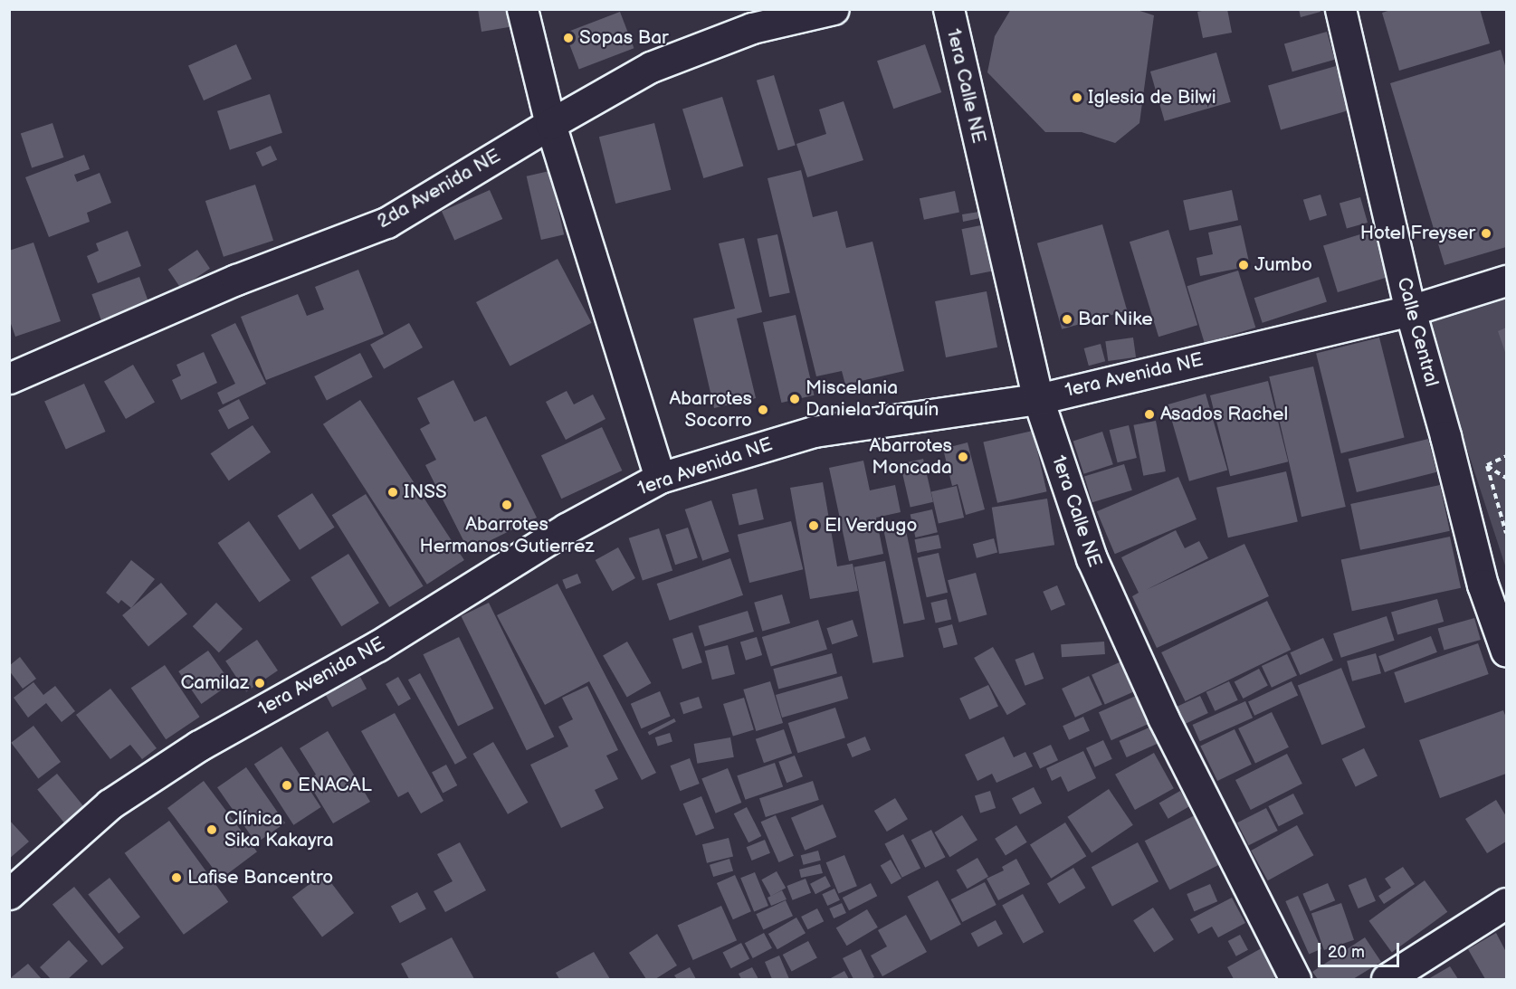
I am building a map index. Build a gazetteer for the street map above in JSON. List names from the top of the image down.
{
  "streets": {
    "street": [
      "1era Calle NE",
      "2da Avenida NE",
      "Calle Central",
      "1era Avenida NE"
    ]
  },
  "crossings": [
    ["1era Calle NE", "1era Avenida NE"],
    ["Calle Central", "1era Avenida NE"]
  ],
  "places": [
    "Sopas Bar",
    "Iglesia de Bilwi",
    "Hotel Freyser",
    "Jumbo",
    "Bar Nike",
    "Miscelania Daniela Jarquín",
    "Abarrotes Socorro",
    "Asados Rachel",
    "Abarrotes Moncada",
    "INSS",
    "Abarrotes Hermanos Gutierrez",
    "El Verdugo",
    "Camilaz",
    "ENACAL",
    "Clínica Sika Kakayra",
    "Lafise Bancentro"
  ],
  "scale_bar": "20 m"
}
